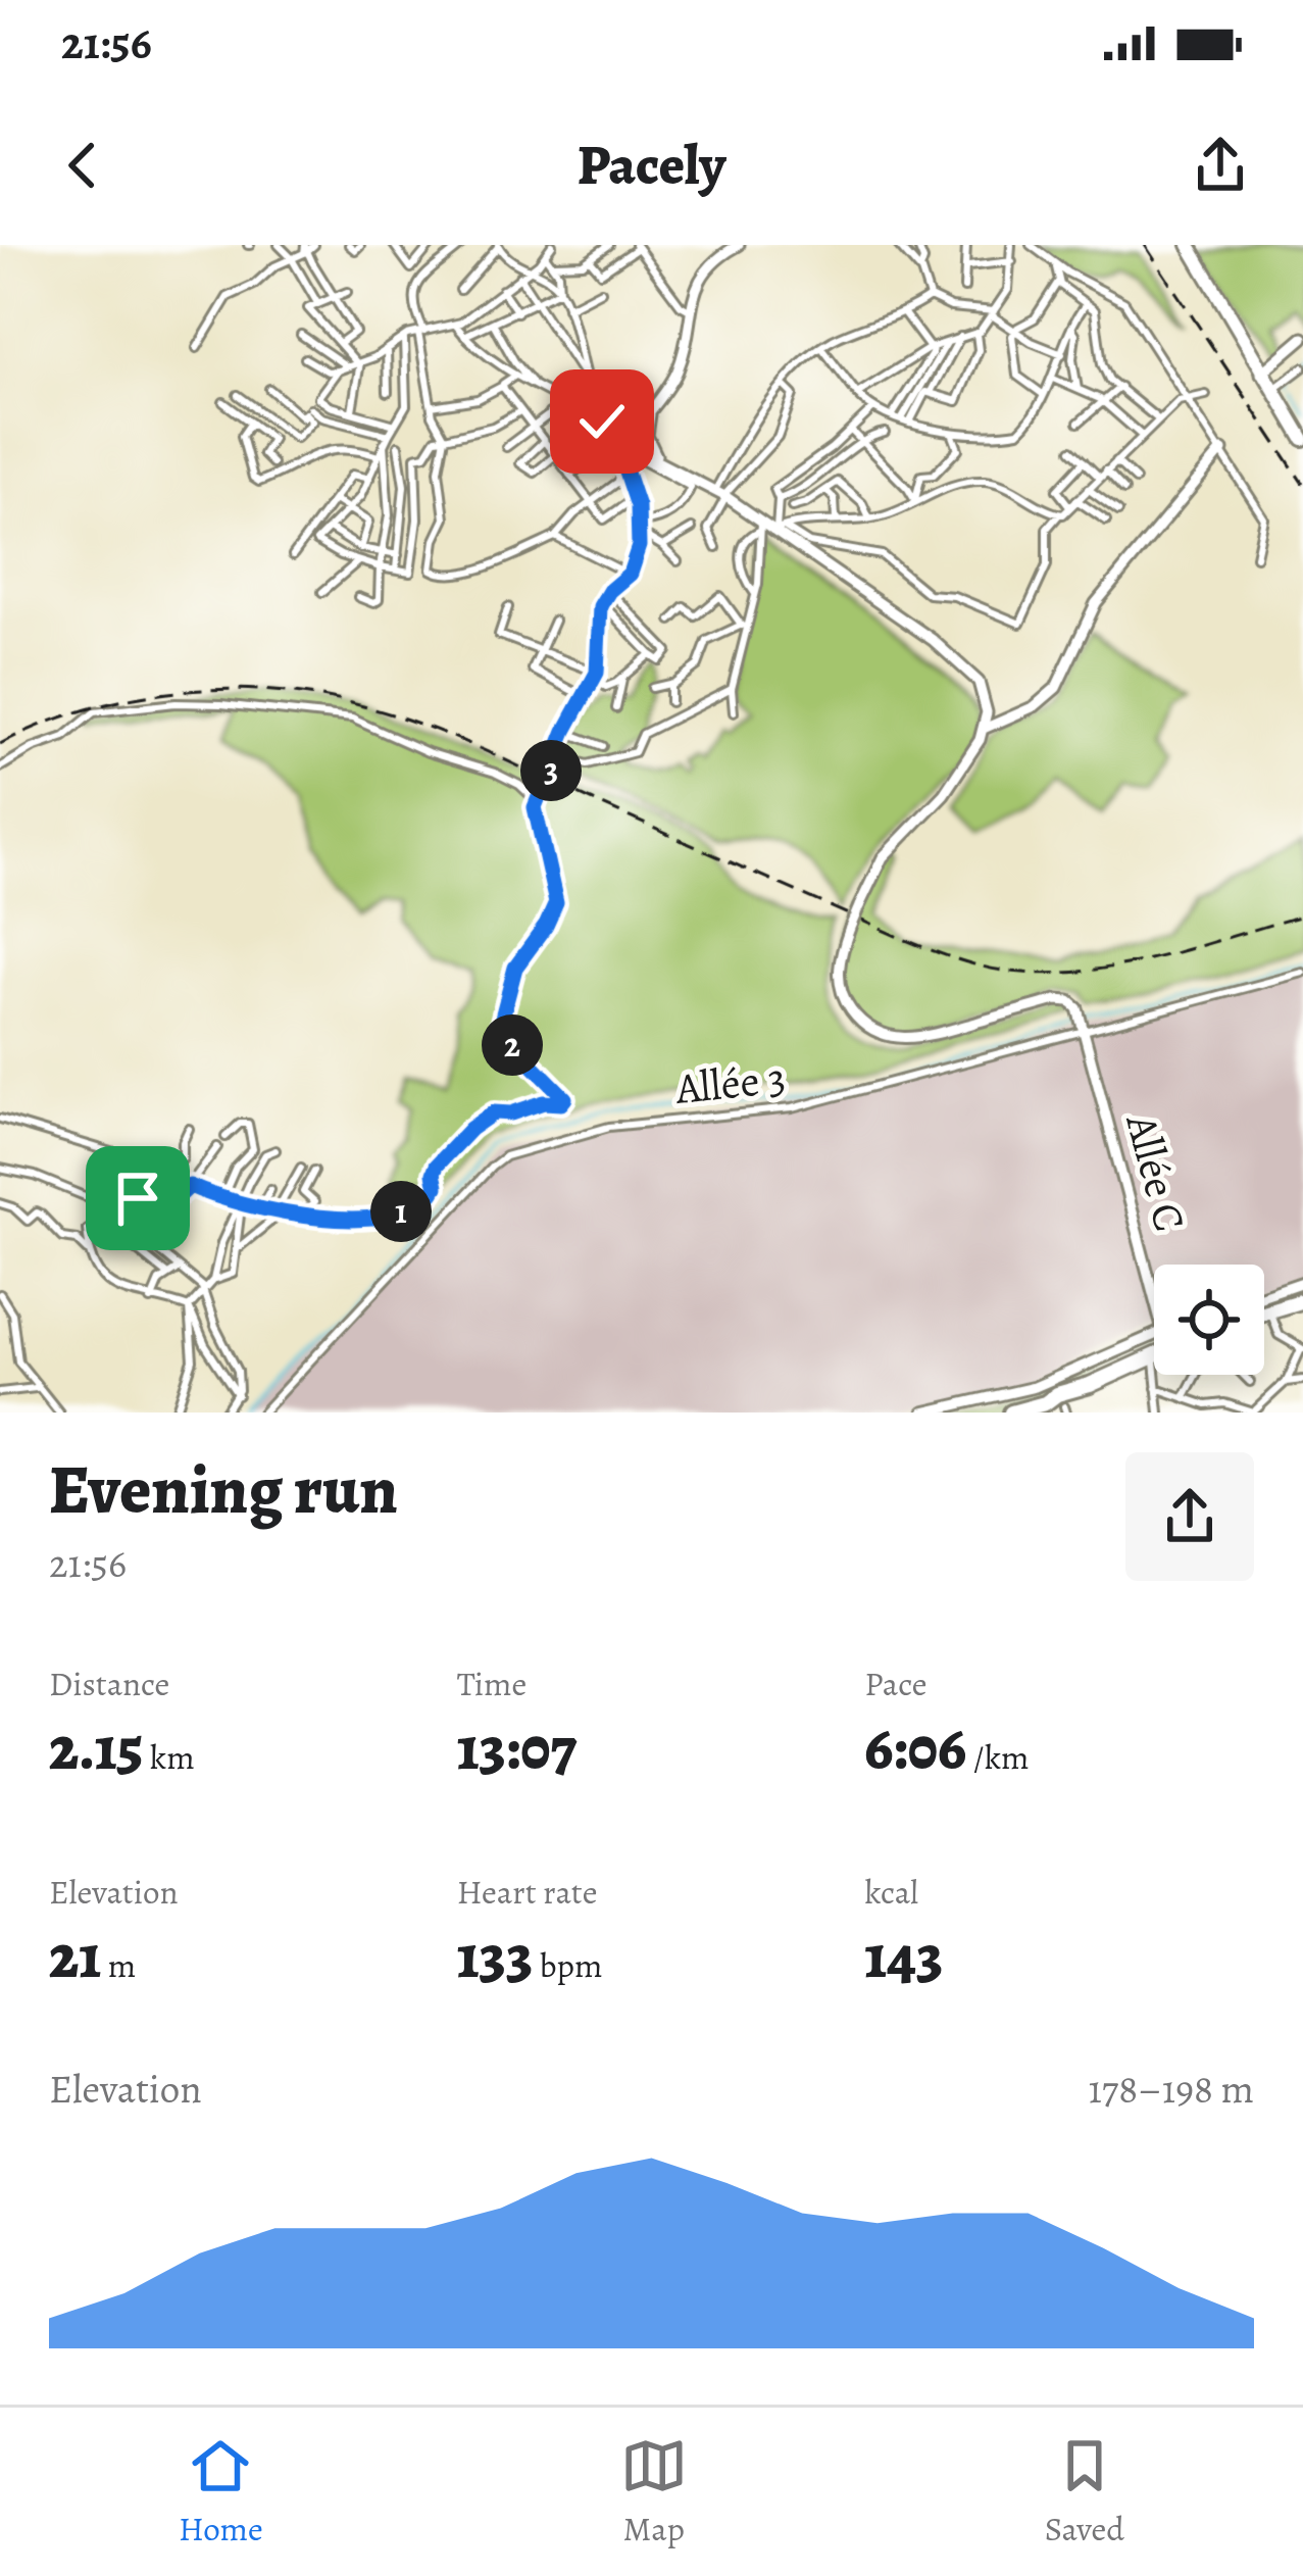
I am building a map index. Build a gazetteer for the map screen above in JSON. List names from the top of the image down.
{
  "streets": {
    "street": ["Allée 3", "Allée C"]
  },
  "crossings": [
    ["Allée 3", "Allée C"]
  ],
  "page": {
    "status": "21:56",
    "header": "Pacely",
    "pins": ["3", "2", "1"],
    "heading": ["Evening run", "21:56"],
    "stats": [
      ["Distance", "2.15 km"],
      ["Time", "13:07"],
      ["Pace", "6:06 /km"],
      ["Elevation", "21 m"],
      ["Heart rate", "133 bpm"],
      ["kcal", "143"]
    ],
    "chart": ["Elevation", "178–198 m"],
    "tabs": ["Home", "Map", "Saved"]
  }
}
